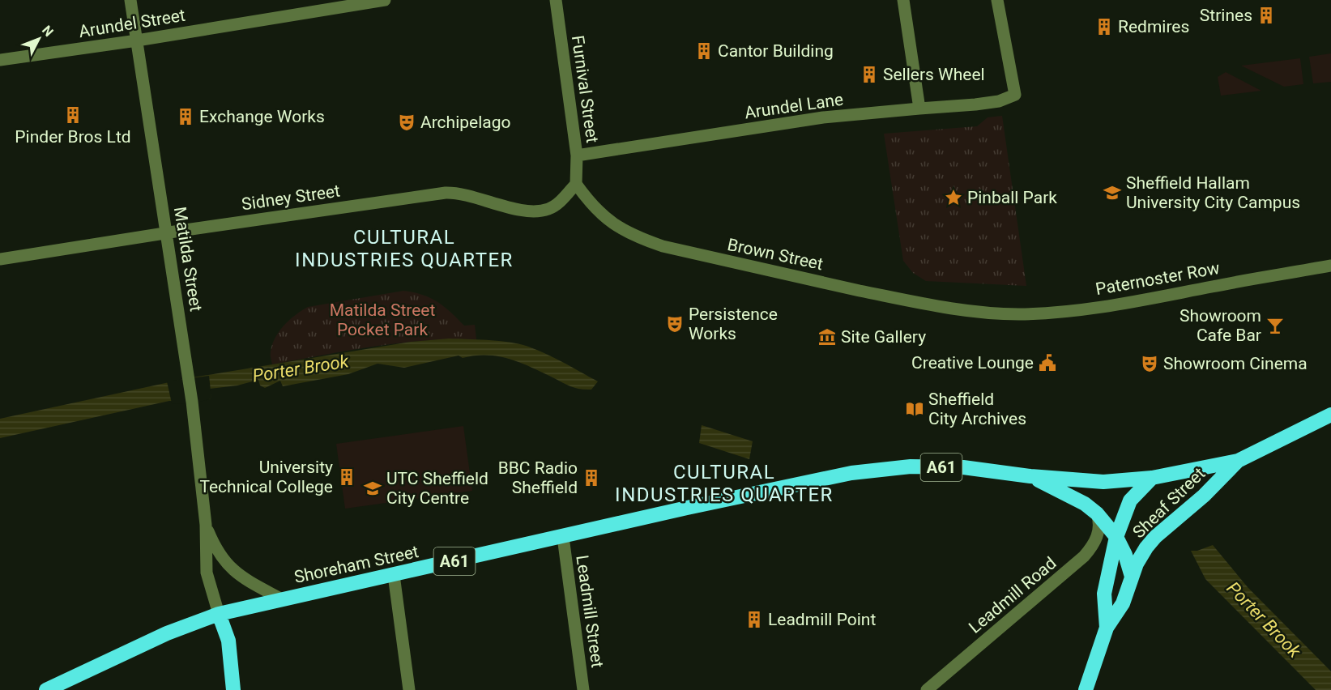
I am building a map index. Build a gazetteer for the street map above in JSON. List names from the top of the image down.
{
  "streets": {
    "highway": [
      "Matilda Street",
      "A61",
      "Sheaf Street",
      "Shoreham Street"
    ],
    "street": [
      "Arundel Street",
      "Furnival Street",
      "Arundel Lane",
      "Sidney Street",
      "Brown Street",
      "Paternoster Row",
      "Leadmill Road",
      "Leadmill Street"
    ]
  },
  "crossings": [
    ["Arundel Street", "Matilda Street"],
    ["Furnival Street", "Arundel Lane"],
    ["Furnival Street", "Sidney Street"],
    ["Furnival Street", "Brown Street"],
    ["Sidney Street", "Brown Street"],
    ["Sidney Street", "Matilda Street"],
    ["Brown Street", "Paternoster Row"],
    ["Matilda Street", "Shoreham Street"],
    ["A61", "Sheaf Street"],
    ["A61", "Shoreham Street"],
    ["Sheaf Street", "Shoreham Street"],
    ["Shoreham Street", "Leadmill Road"],
    ["Shoreham Street", "Leadmill Street"]
  ],
  "districts": ["CULTURAL INDUSTRIES QUARTER", "CULTURAL INDUSTRIES QUARTER"],
  "water": ["Porter Brook"],
  "parks": ["Matilda Street Pocket Park"],
  "places": {
    "building": [
      "Strines",
      "Redmires",
      "Cantor Building",
      "Sellers Wheel",
      "Pinder Bros Ltd",
      "Exchange Works",
      "University Technical College",
      "BBC Radio Sheffield",
      "Leadmill Point"
    ],
    "theatre": ["Archipelago", "Persistence Works", "Showroom Cinema"],
    "school or university": ["Sheffield Hallam University City Campus", "UTC Sheffield City Centre"],
    "place": ["Pinball Park"],
    "bar": ["Showroom Cafe Bar"],
    "museum": ["Site Gallery"],
    "public building": ["Creative Lounge"],
    "library": ["Sheffield City Archives"]
  },
  "north": "top right"
}
